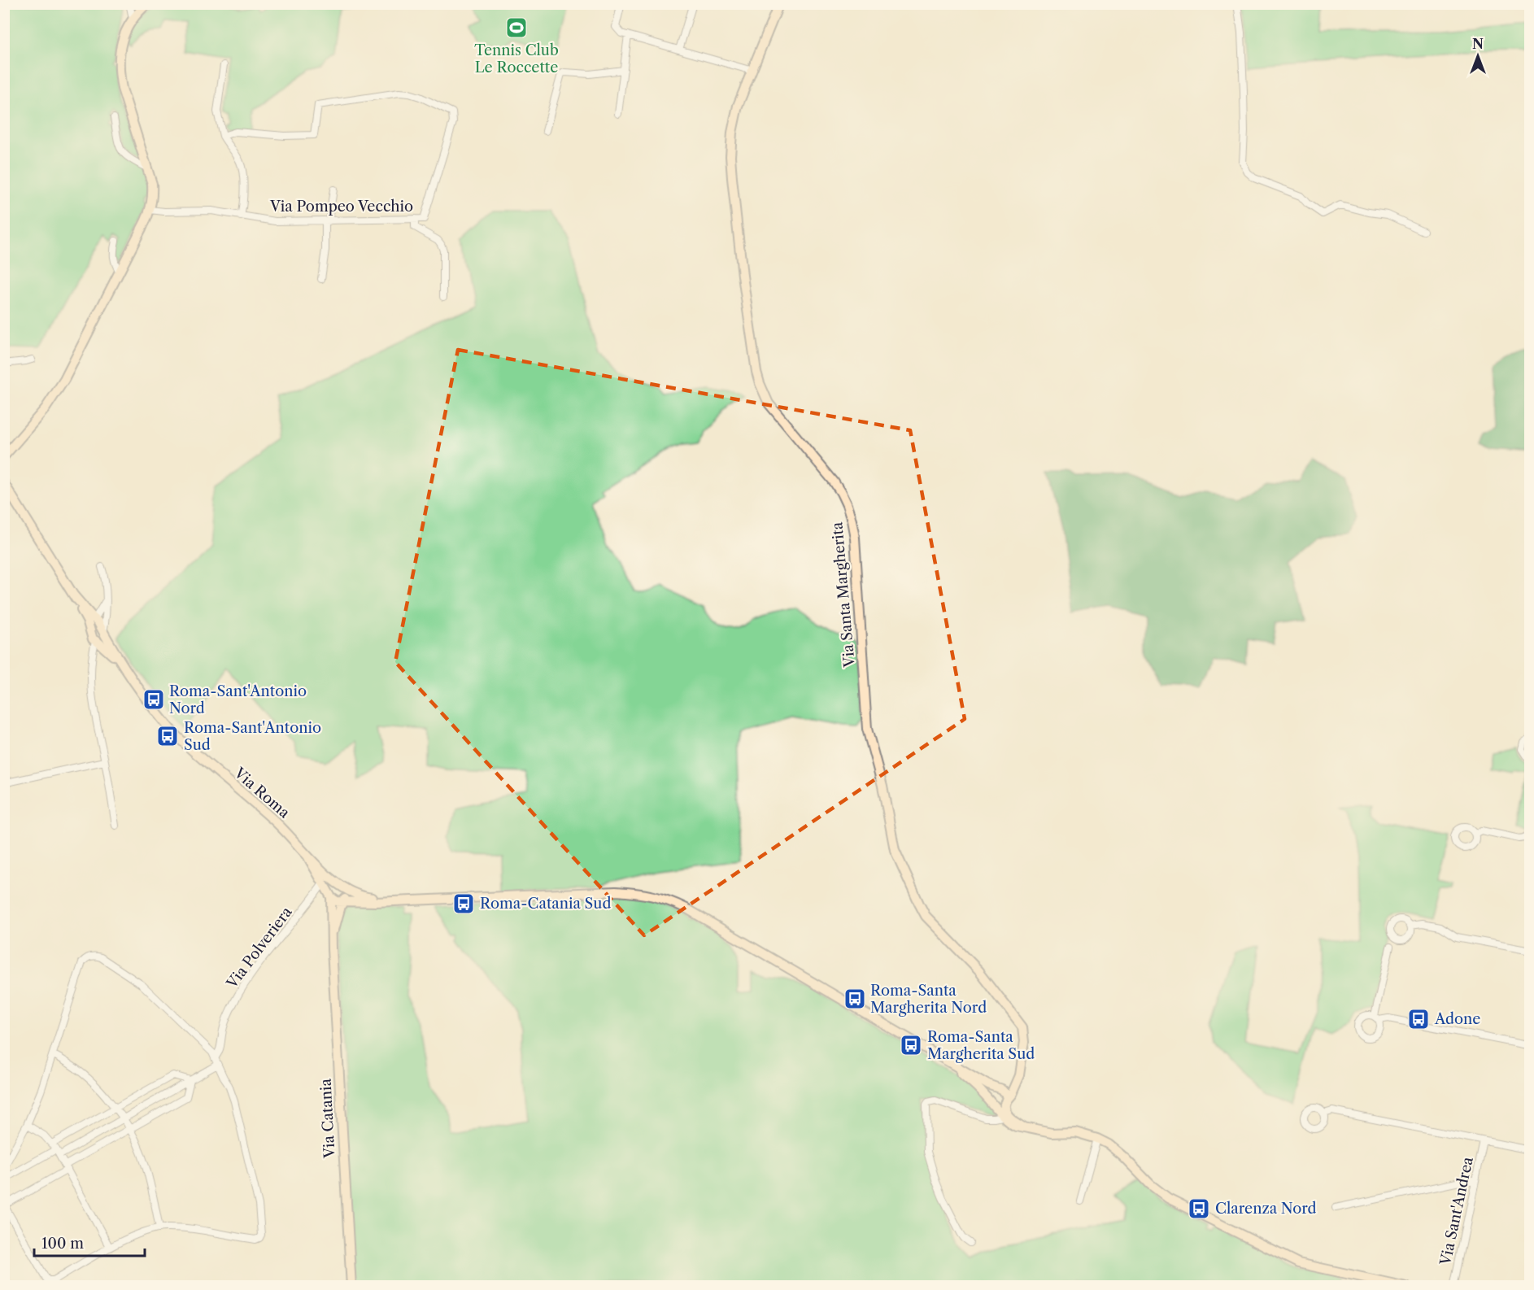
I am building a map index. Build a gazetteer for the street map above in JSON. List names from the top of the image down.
{
  "streets": {
    "street": [
      "Via Pompeo Vecchio",
      "Via Santa Margherita",
      "Via Roma",
      "Via Polveriera",
      "Via Catania",
      "Via Sant'Andrea"
    ]
  },
  "places": {
    "sports": ["Tennis Club Le Roccette"],
    "bus stop": [
      "Roma-Sant'Antonio Nord",
      "Roma-Sant'Antonio Sud",
      "Roma-Catania Sud",
      "Roma-Santa Margherita Nord",
      "Adone",
      "Roma-Santa Margherita Sud",
      "Clarenza Nord"
    ]
  },
  "scale_bar": "100 m",
  "north": "top"
}
